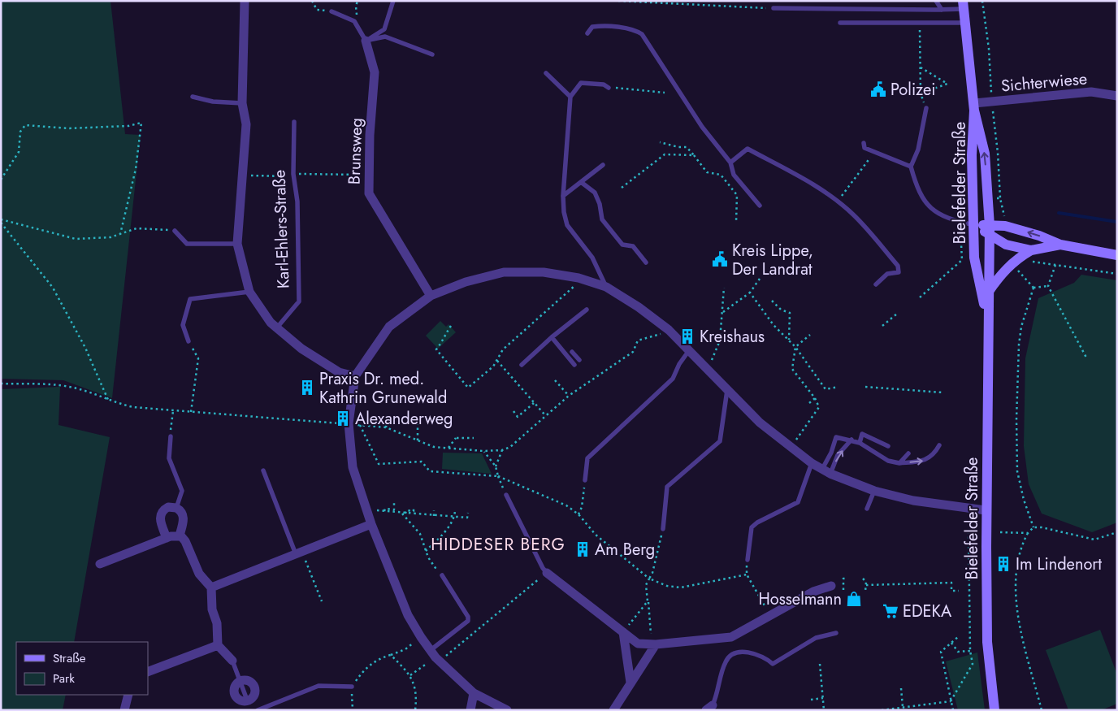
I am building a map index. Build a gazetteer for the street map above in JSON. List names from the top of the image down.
{
  "streets": {
    "main road": ["Bielefelder Straße"],
    "street": ["Sichterwiese", "Brunsweg", "Karl-Ehlers-Straße"]
  },
  "crossings": [
    ["Sichterwiese", "Bielefelder Straße"]
  ],
  "districts": ["HIDDESER BERG"],
  "places": {
    "public building": ["Polizei", "Kreis Lippe, Der Landrat"],
    "building": [
      "Kreishaus",
      "Praxis Dr. med. Kathrin Grunewald",
      "Alexanderweg",
      "Am Berg",
      "Im Lindenort"
    ],
    "shop": ["Hosselmann"],
    "supermarket": ["EDEKA"]
  },
  "legend": ["Straße", "Park"]
}
